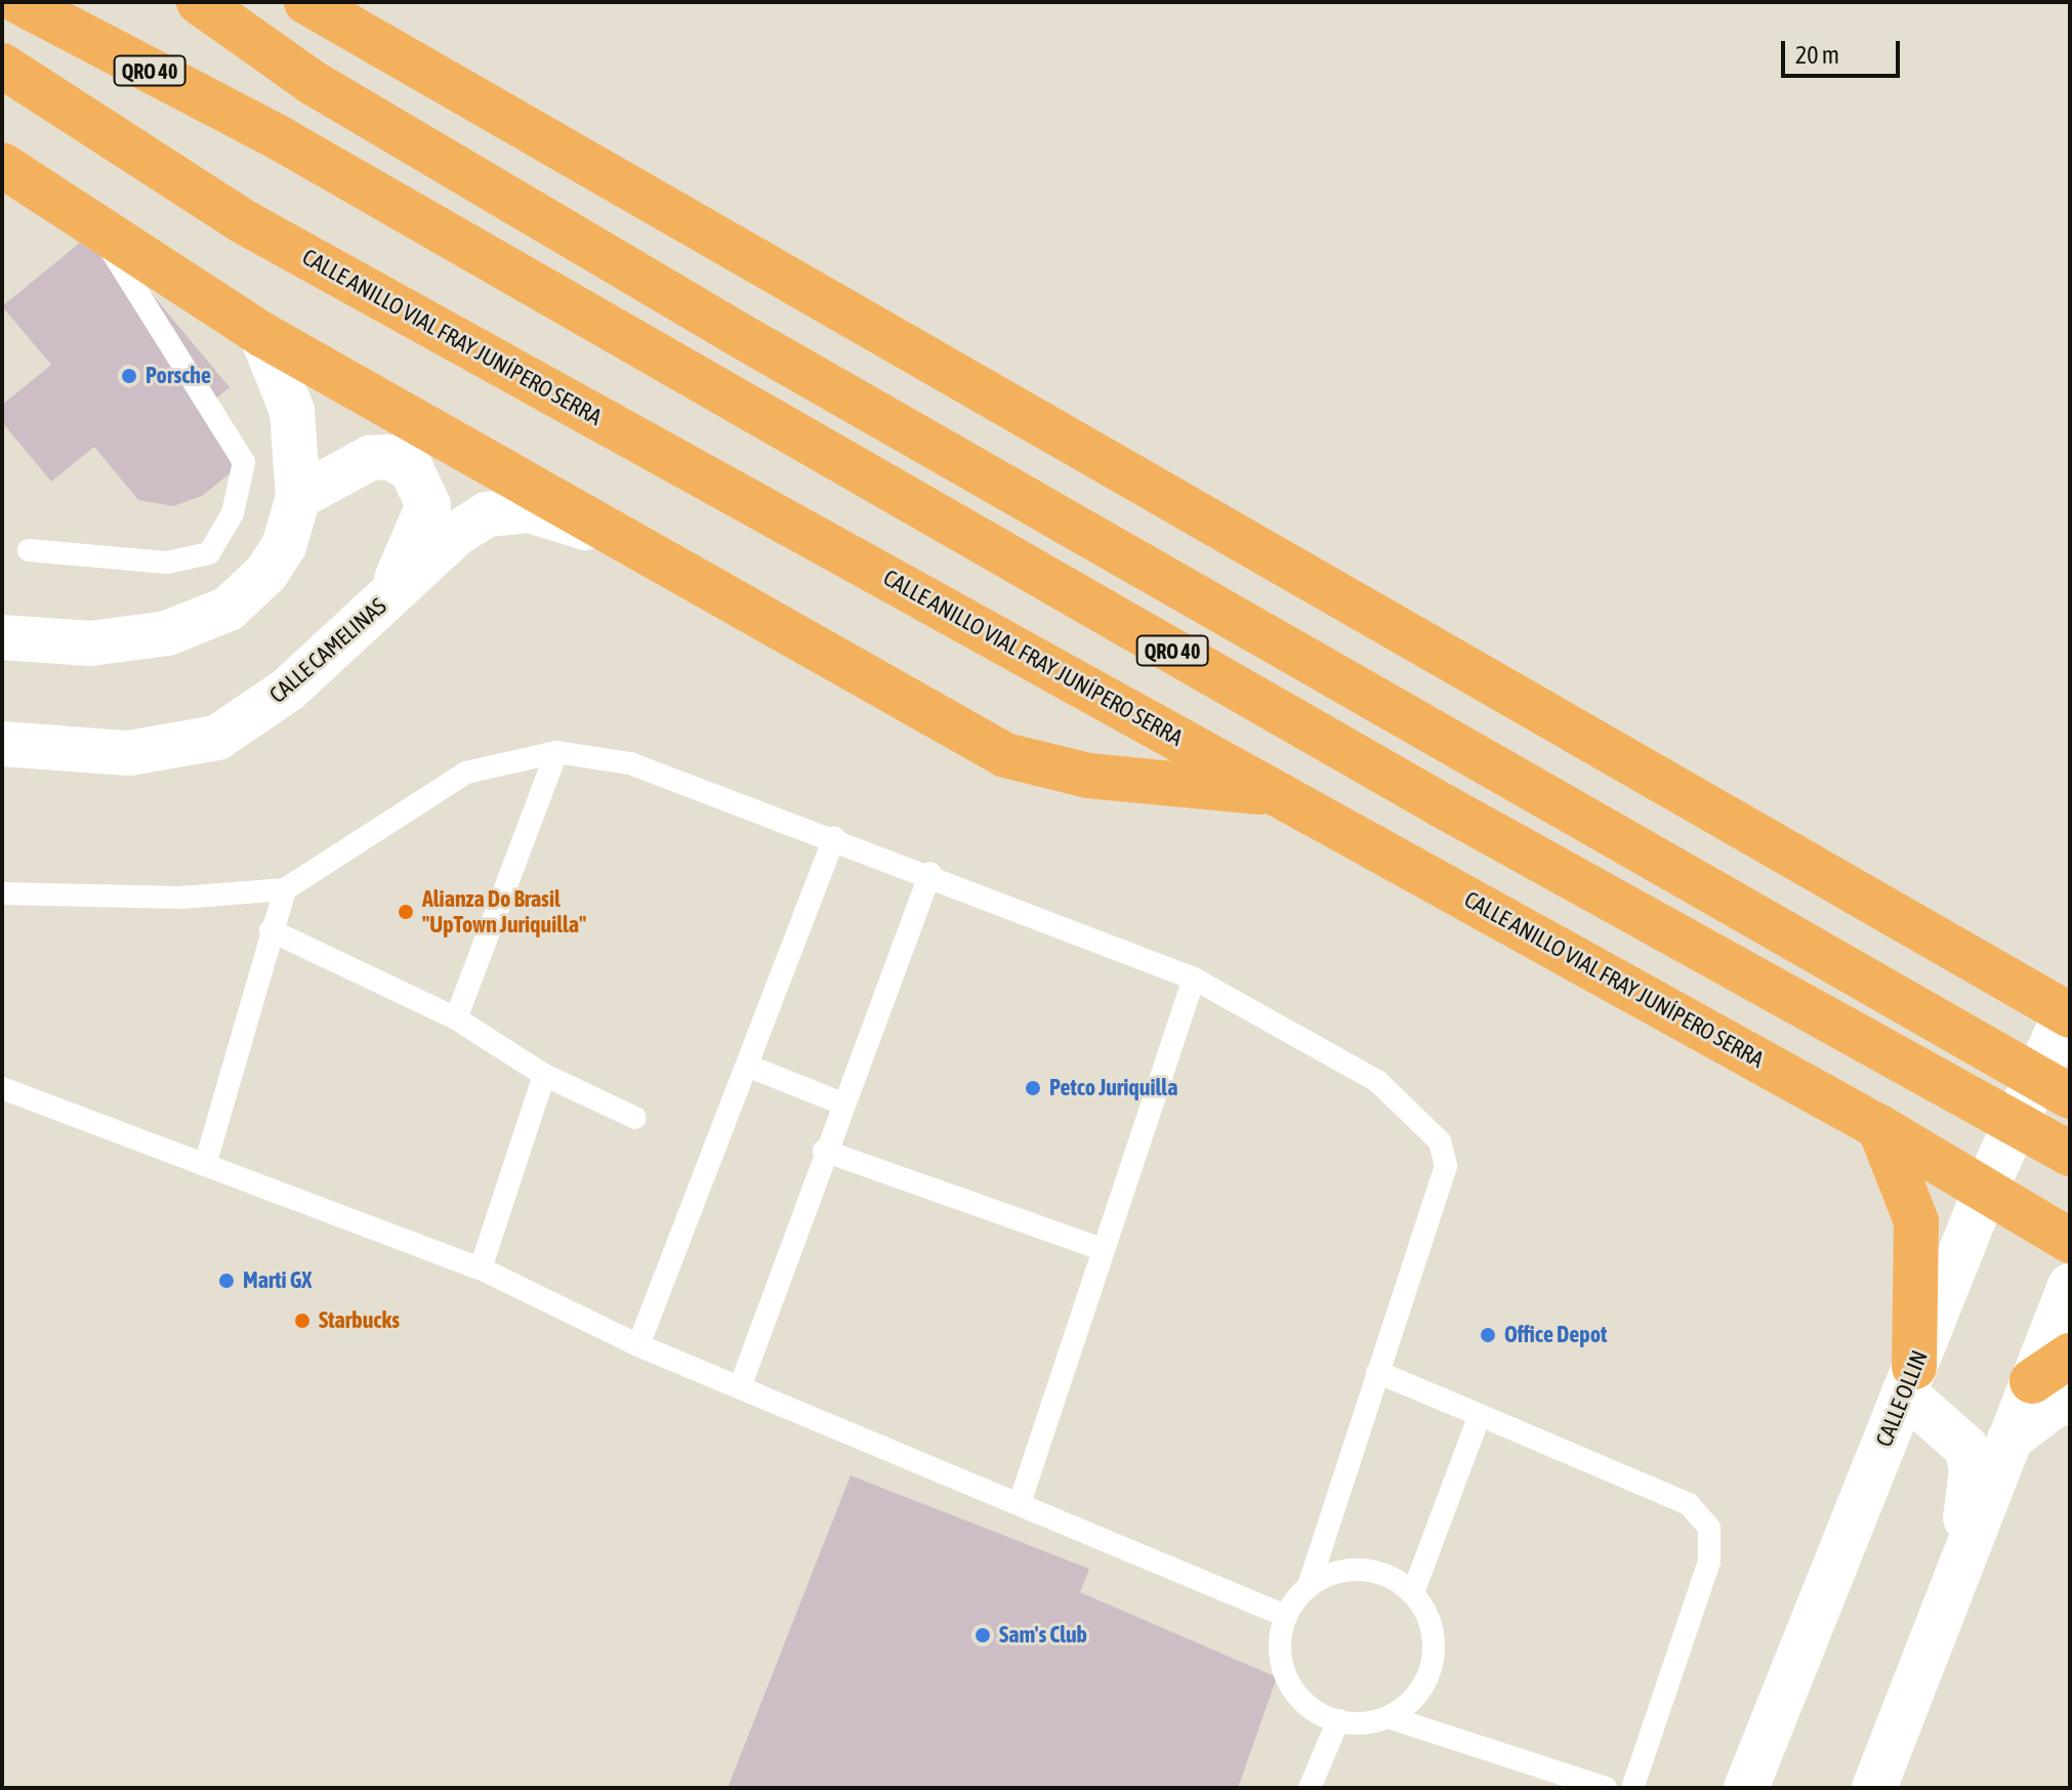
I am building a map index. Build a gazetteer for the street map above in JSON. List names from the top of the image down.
{
  "streets": {
    "highway": ["QRO 40", "CALLE ANILLO VIAL FRAY JUNÍPERO SERRA"],
    "street": ["CALLE CAMELINAS", "CALLE OLLIN"]
  },
  "crossings": [
    ["CALLE ANILLO VIAL FRAY JUNÍPERO SERRA", "CALLE OLLIN"]
  ],
  "places": [
    "Porsche",
    "Alianza Do Brasil \"UpTown Juriquilla\"",
    "Petco Juriquilla",
    "Marti GX",
    "Starbucks",
    "Office Depot",
    "Sam's Club"
  ],
  "scale_bar": "20 m"
}
